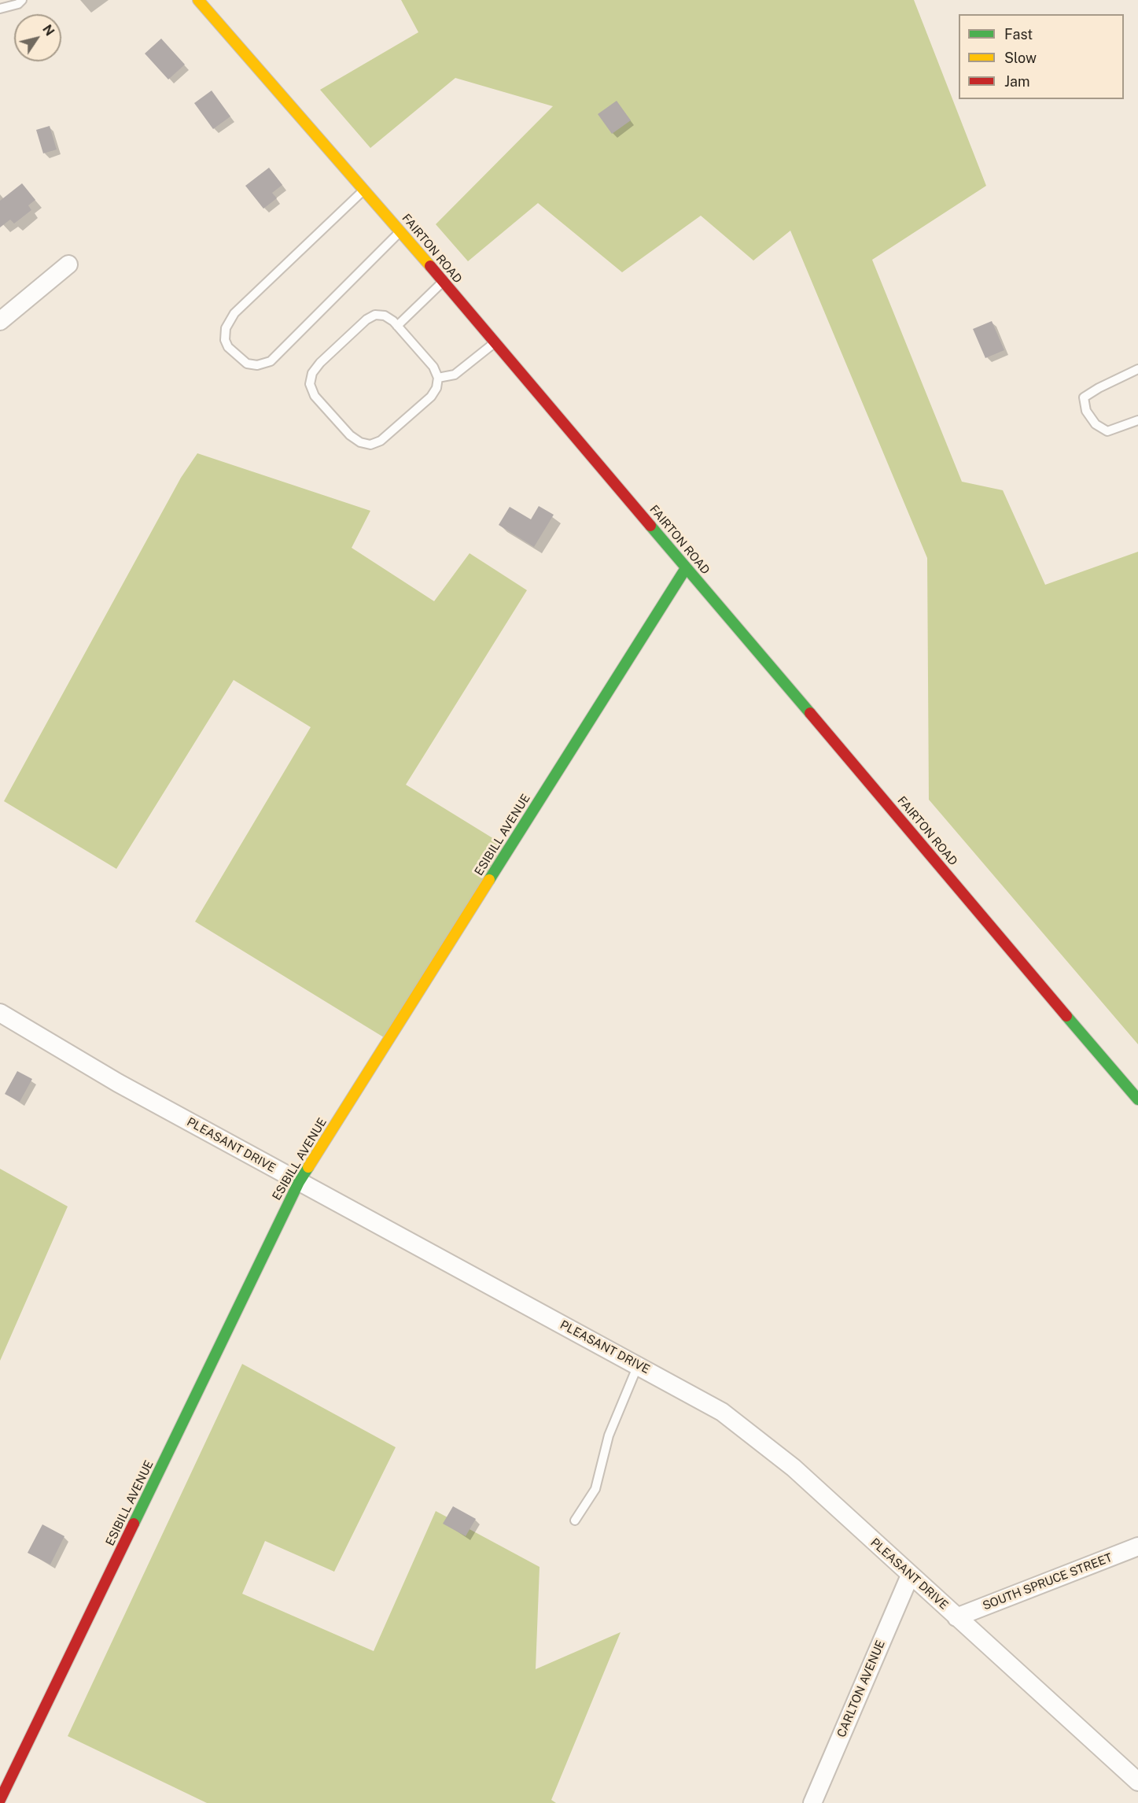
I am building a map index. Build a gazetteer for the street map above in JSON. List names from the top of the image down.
{
  "streets": {
    "main road": ["FAIRTON ROAD", "ESIBILL AVENUE"],
    "street": ["PLEASANT DRIVE", "SOUTH SPRUCE STREET", "CARLTON AVENUE"]
  },
  "crossings": [
    ["FAIRTON ROAD", "ESIBILL AVENUE"],
    ["ESIBILL AVENUE", "PLEASANT DRIVE"],
    ["PLEASANT DRIVE", "SOUTH SPRUCE STREET"],
    ["PLEASANT DRIVE", "CARLTON AVENUE"]
  ],
  "legend": ["Fast", "Slow", "Jam"],
  "north": "top right"
}
